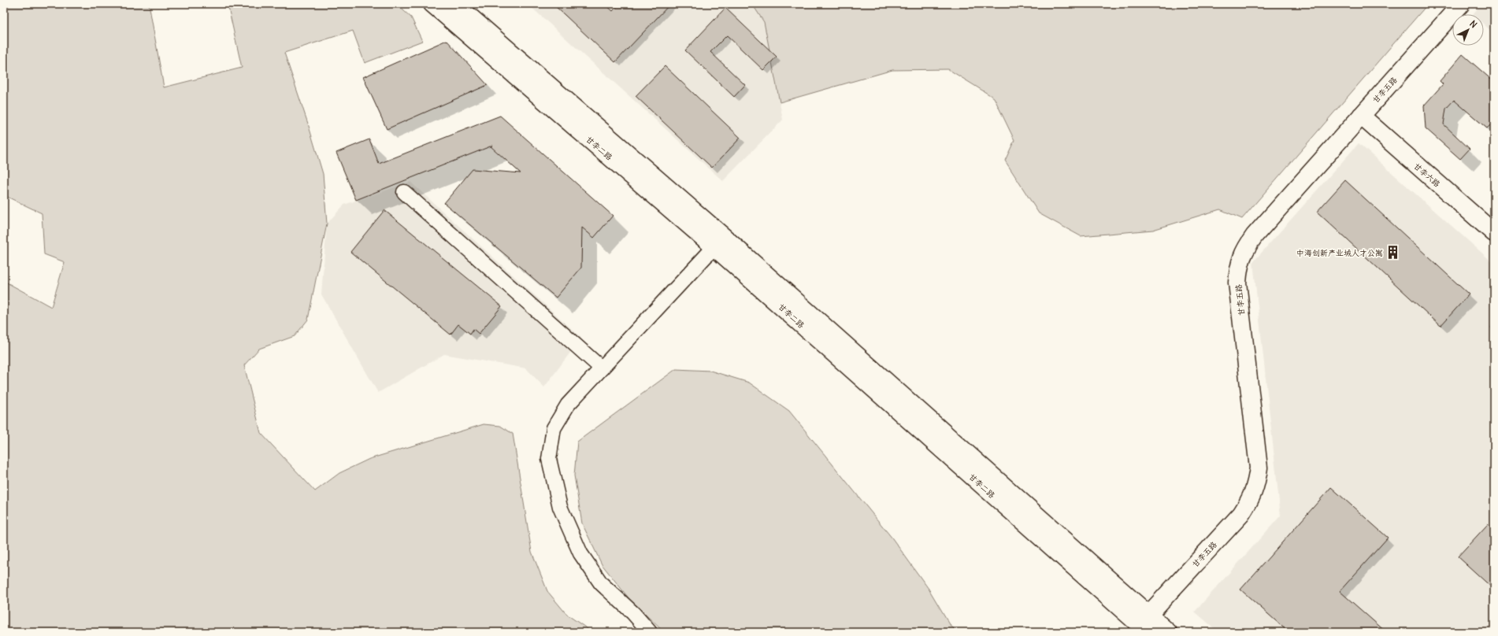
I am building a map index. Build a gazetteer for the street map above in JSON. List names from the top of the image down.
{
  "streets": {
    "main road": ["甘李五路", "甘李二路", "甘李六路"]
  },
  "crossings": [
    ["甘李五路", "甘李二路"],
    ["甘李五路", "甘李六路"]
  ],
  "places": {
    "building": ["中海创新产业城人才公寓"]
  },
  "north": "top right"
}
